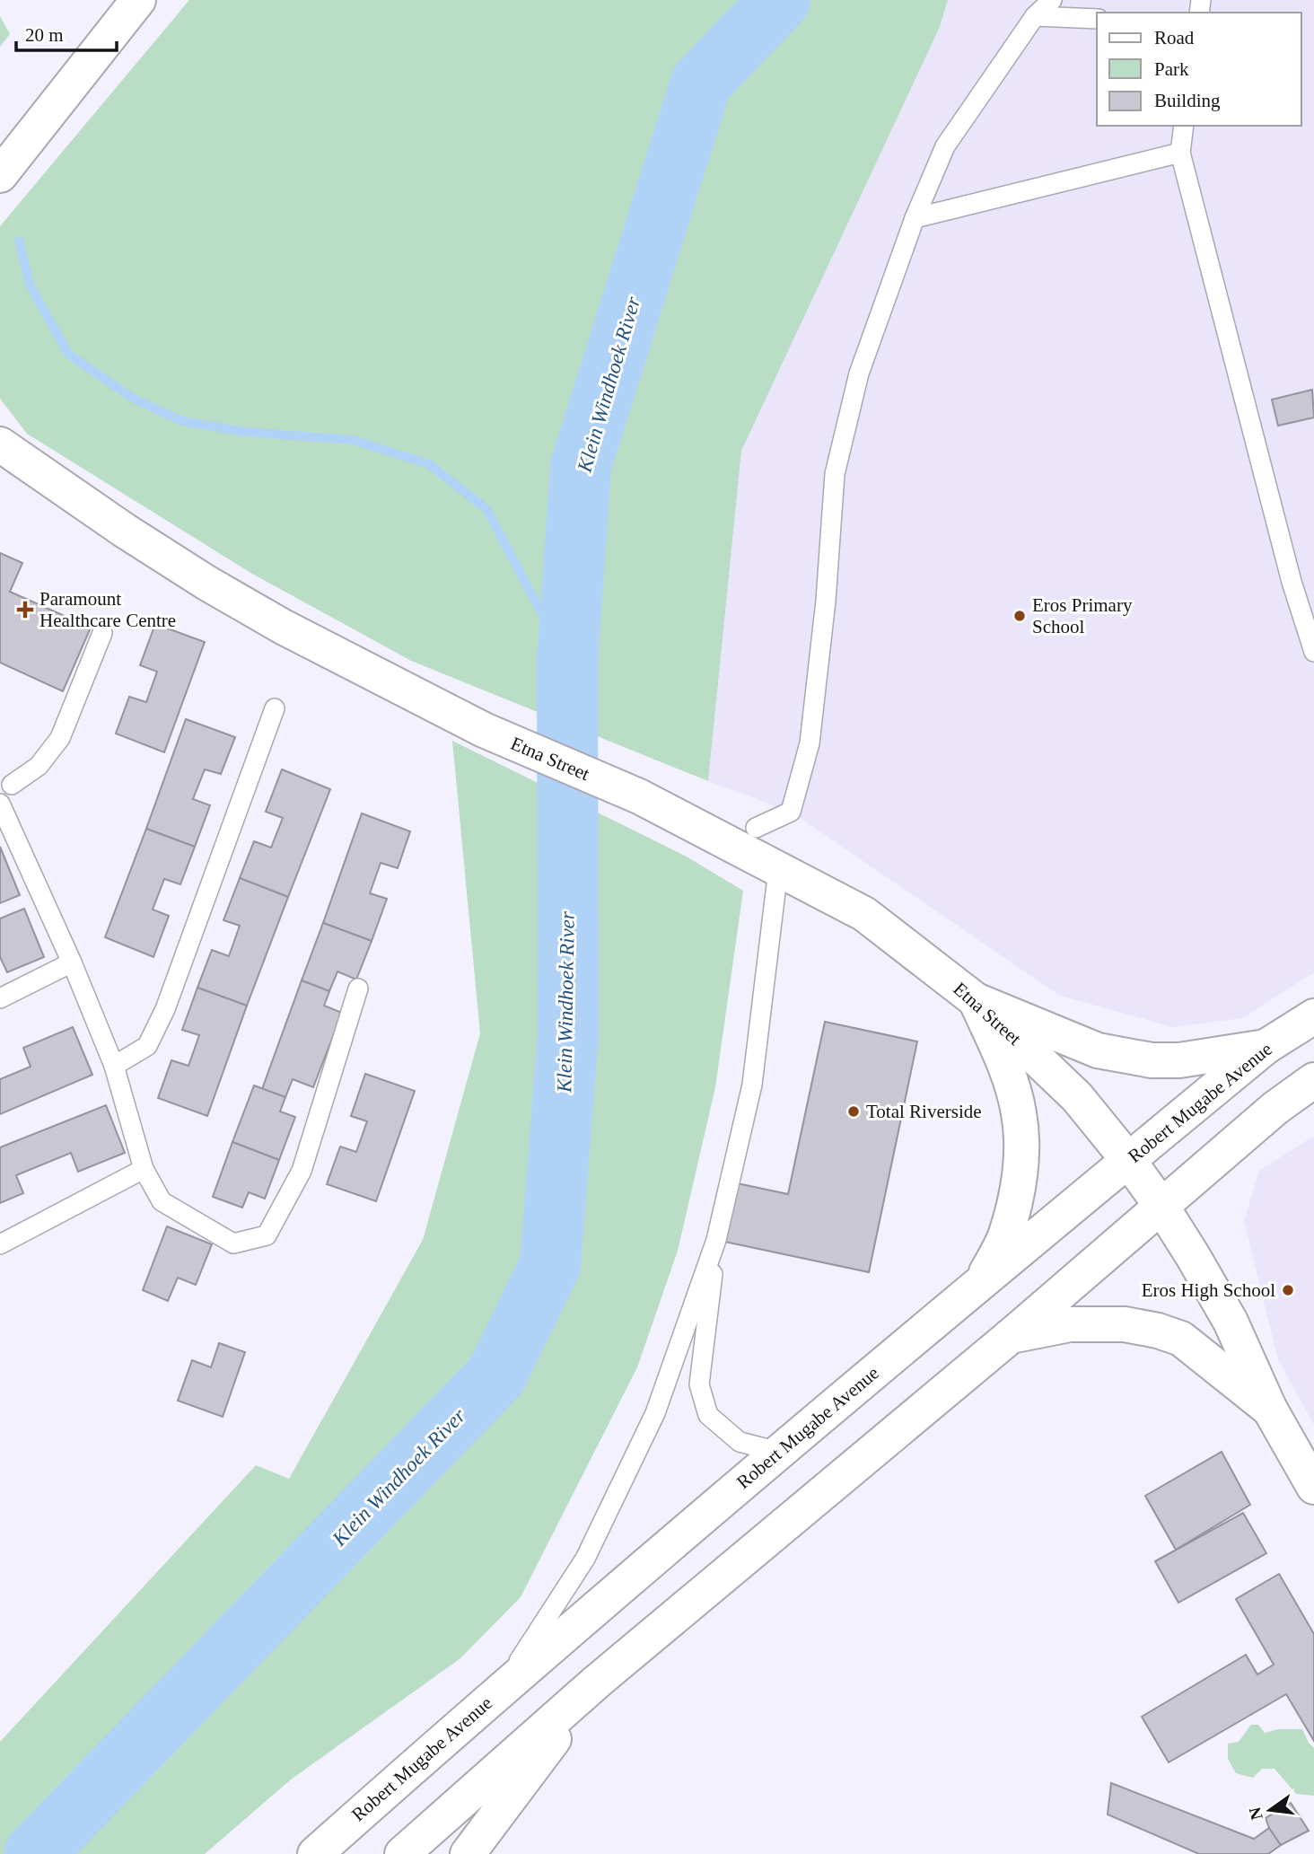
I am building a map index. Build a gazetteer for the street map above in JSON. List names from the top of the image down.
{
  "streets": {
    "main road": ["Etna Street", "Robert Mugabe Avenue"]
  },
  "crossings": [
    ["Etna Street", "Robert Mugabe Avenue"]
  ],
  "water": ["Klein Windhoek River"],
  "places": {
    "health": ["Paramount Healthcare Centre"],
    "other": ["Eros Primary School", "Total Riverside", "Eros High School"]
  },
  "legend": ["Road", "Park", "Building"],
  "scale_bar": "20 m",
  "north": "left"
}
